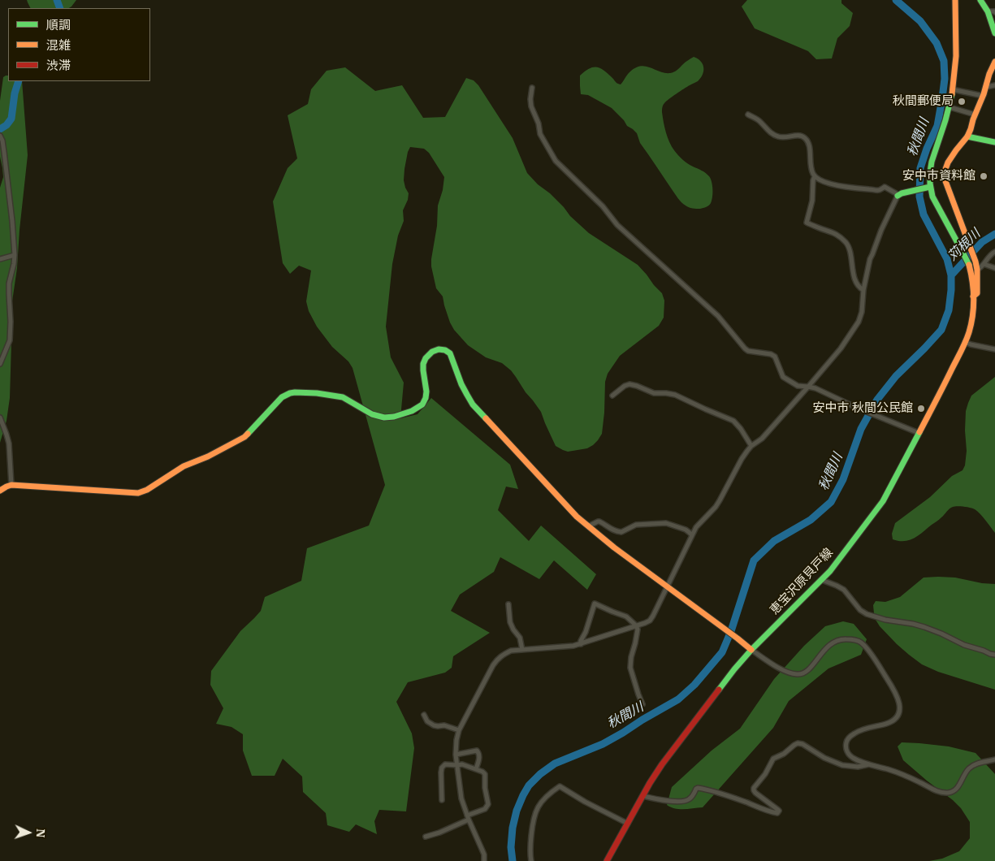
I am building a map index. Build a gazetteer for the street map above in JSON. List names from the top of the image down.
{
  "streets": {
    "main road": ["恵宝沢原貝戸線"]
  },
  "water": ["秋間川", "苅根川"],
  "places": ["秋間郵便局", "安中市資料館", "安中市 秋間公民館"],
  "legend": ["順調", "混雑", "渋滞"],
  "north": "right"
}
